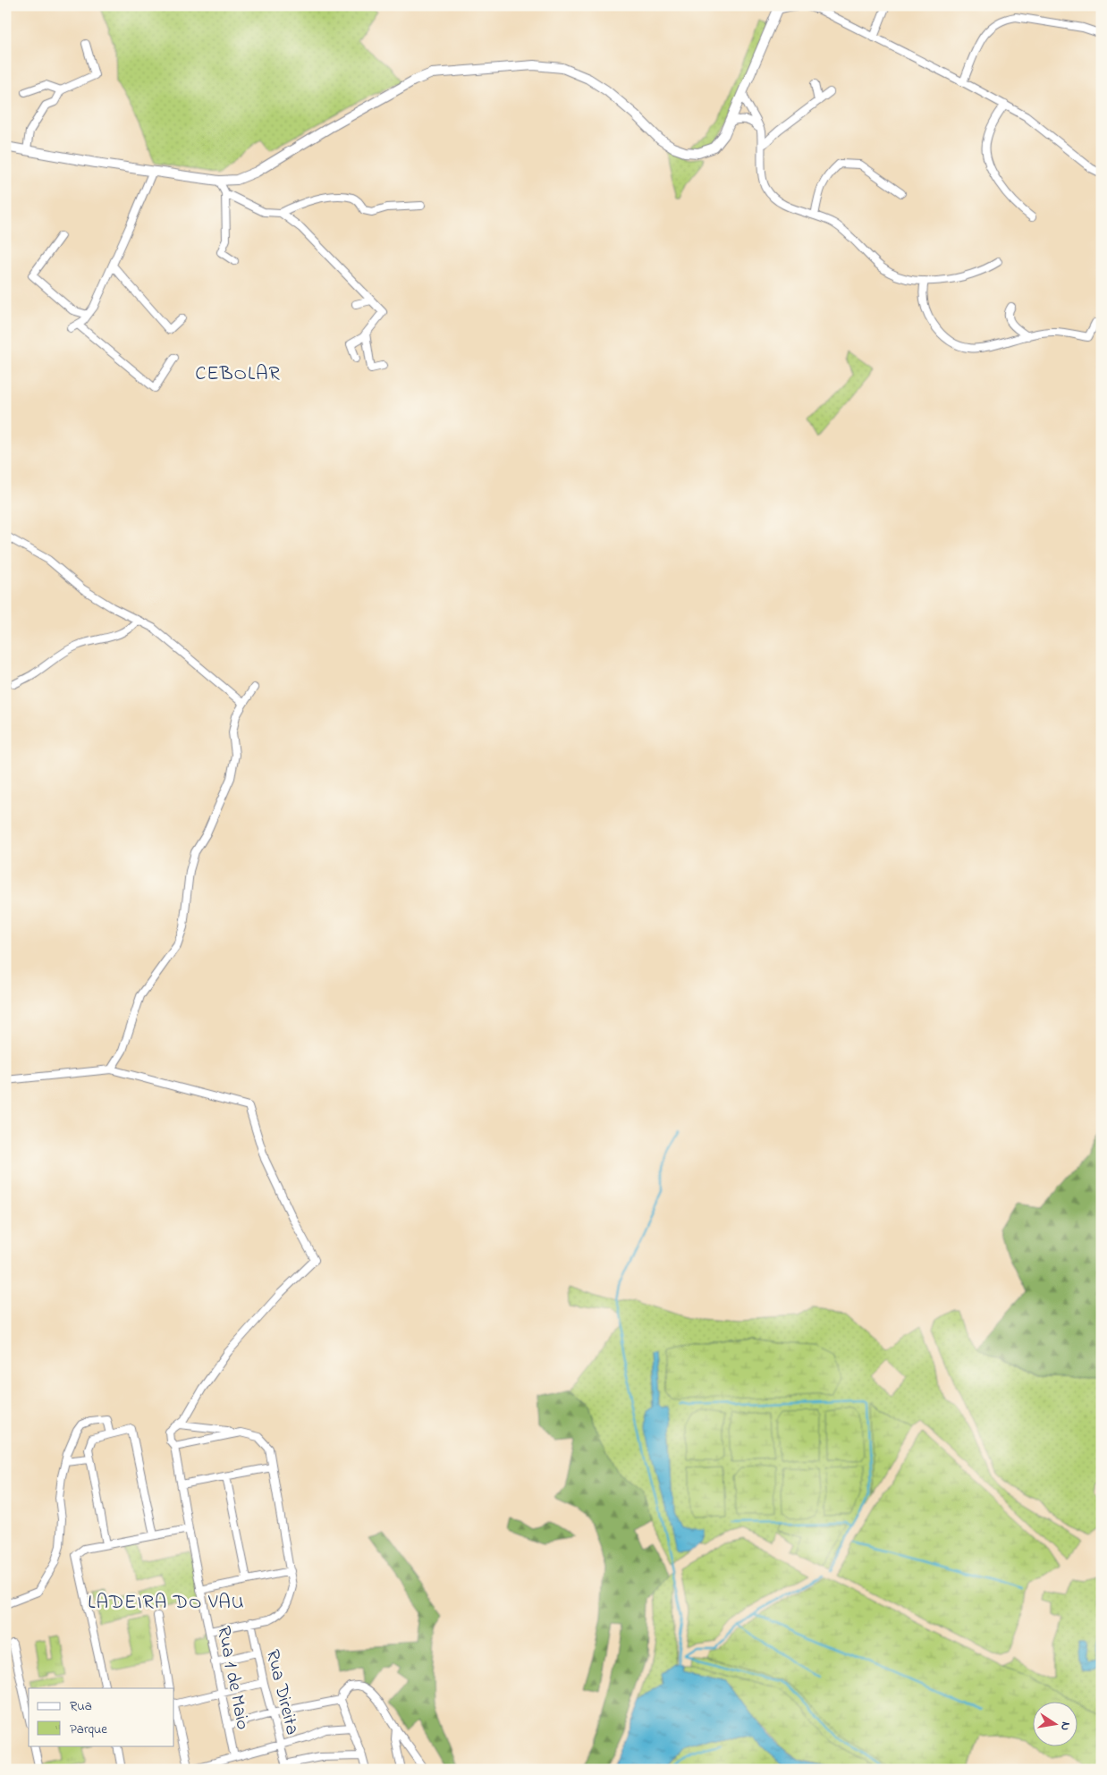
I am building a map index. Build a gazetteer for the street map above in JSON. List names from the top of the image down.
{
  "streets": {
    "street": ["Rua 1 de Maio", "Rua Direita"]
  },
  "districts": ["CEBOLAR", "LADEIRA DO VAU"],
  "legend": ["Rua", "Parque"],
  "north": "right"
}
